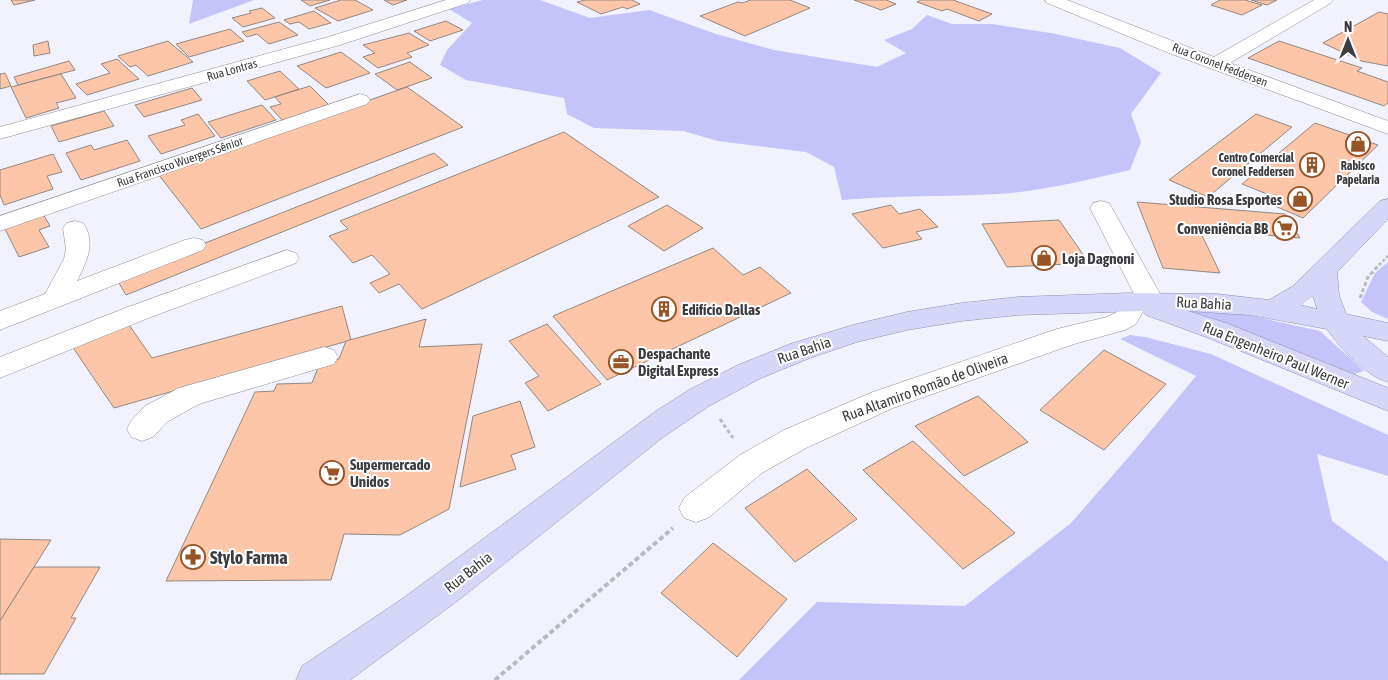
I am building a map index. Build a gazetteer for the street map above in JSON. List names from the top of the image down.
{
  "streets": {
    "main road": ["Rua Bahia", "Rua Engenheiro Paul Werner"],
    "street": [
      "Rua Coronel Feddersen",
      "Rua Lontras",
      "Rua Francisco Wuergers Sênior",
      "Rua Altamiro Romão de Oliveira"
    ]
  },
  "crossings": [
    ["Rua Bahia", "Rua Engenheiro Paul Werner"],
    ["Rua Bahia", "Rua Altamiro Romão de Oliveira"],
    ["Rua Engenheiro Paul Werner", "Rua Altamiro Romão de Oliveira"]
  ],
  "places": {
    "shop": ["Rabisco Papelaria", "Studio Rosa Esportes", "Loja Dagnoni"],
    "building": ["Centro Comercial Coronel Feddersen", "Edifício Dallas"],
    "supermarket": ["Conveniência BB", "Supermercado Unidos"],
    "office": ["Despachante Digital Express"],
    "pharmacy": ["Stylo Farma"]
  },
  "north": "top"
}
